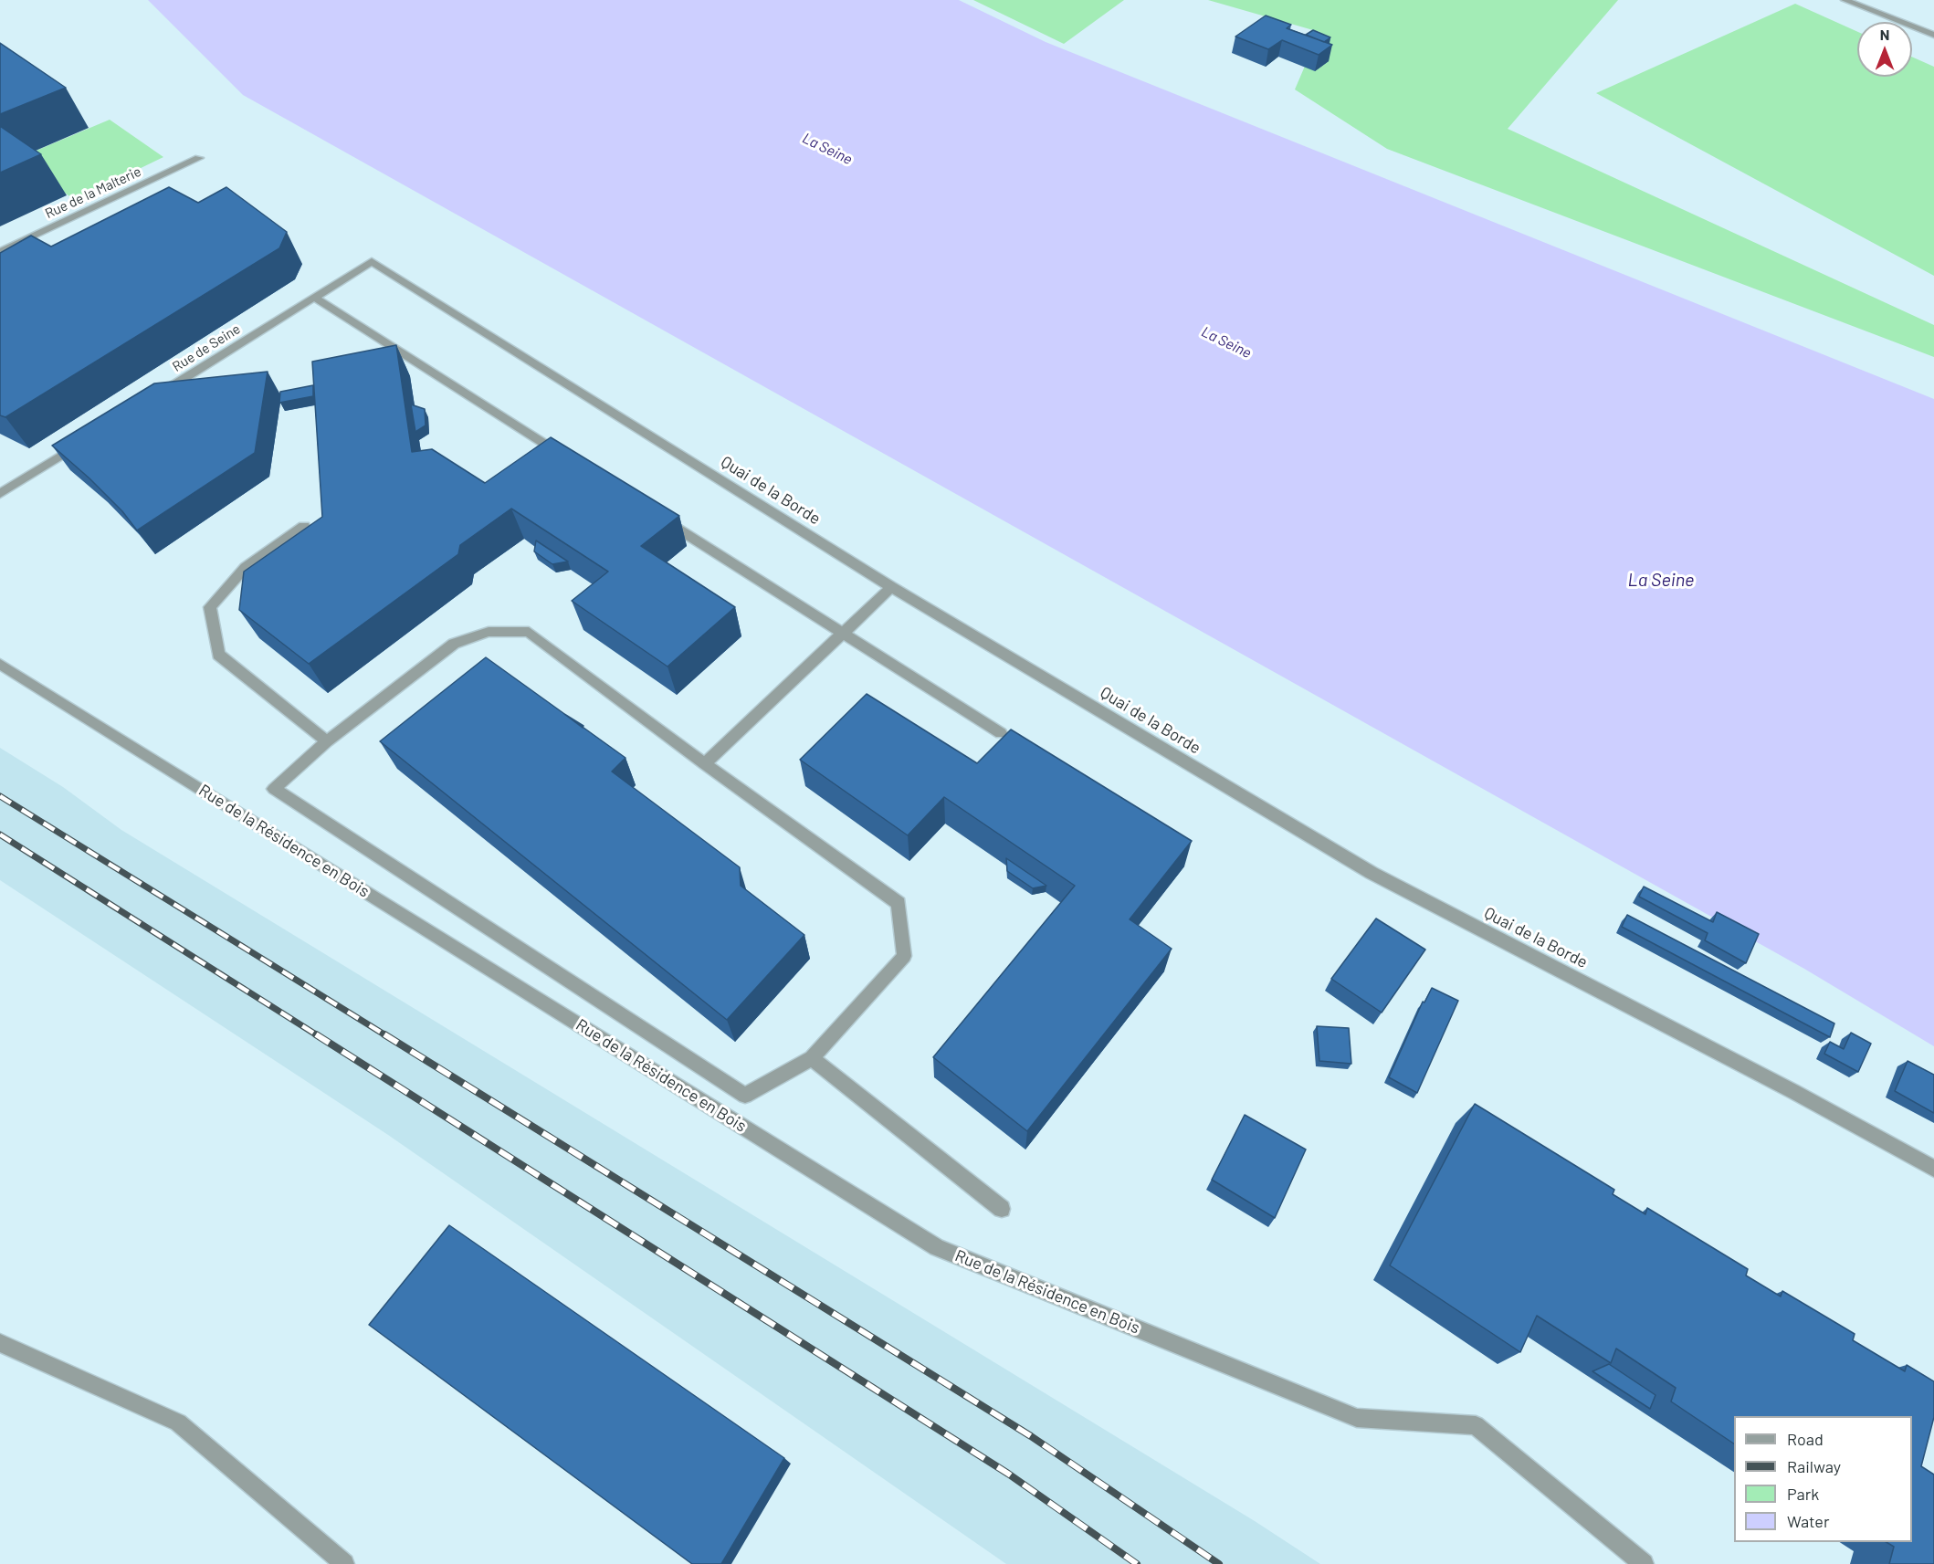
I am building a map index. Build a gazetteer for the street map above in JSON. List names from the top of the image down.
{
  "streets": {
    "street": [
      "Rue de la Malterie",
      "Rue de Seine",
      "Quai de la Borde",
      "Rue de la Résidence en Bois"
    ]
  },
  "crossings": [
    ["Rue de Seine", "Quai de la Borde"]
  ],
  "water": ["La Seine"],
  "legend": [
    "Road",
    "Railway",
    "Park",
    "Water"
  ],
  "north": "top"
}
